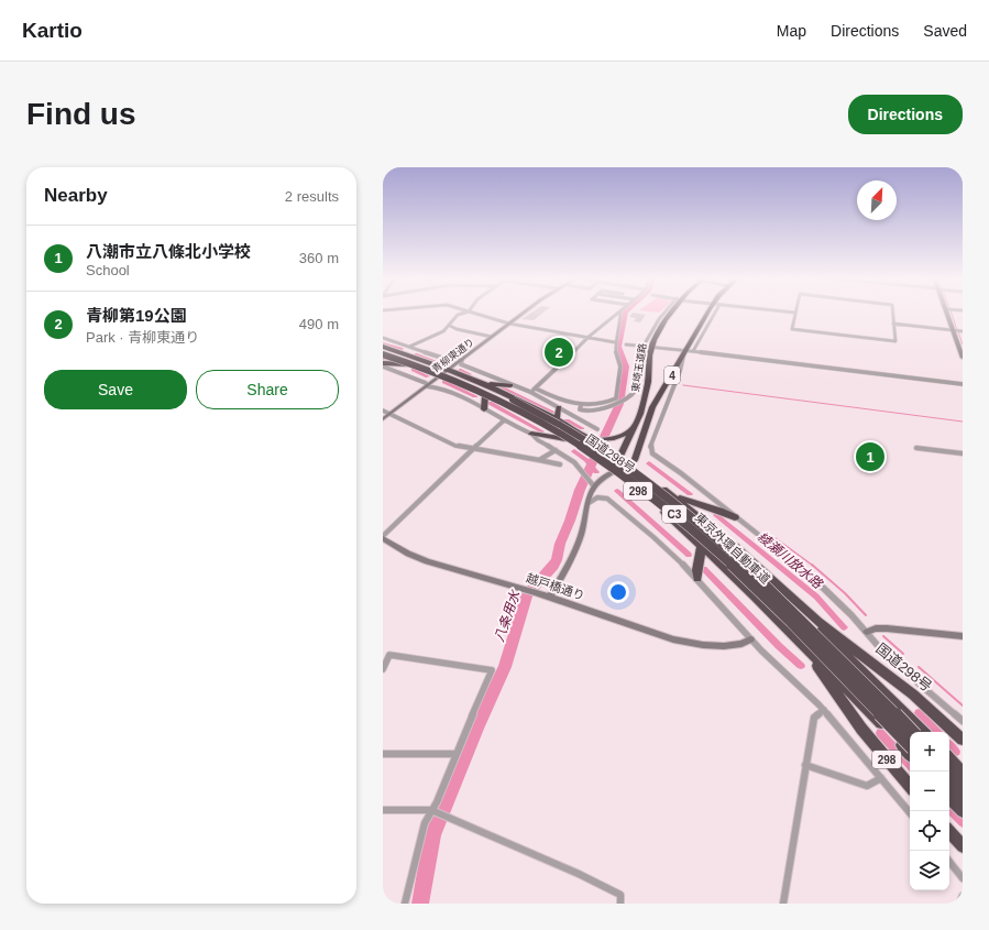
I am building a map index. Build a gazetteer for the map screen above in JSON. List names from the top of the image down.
{
  "streets": {
    "highway": [
      "東埼玉道路",
      "4",
      "国道298号",
      "298",
      "C3",
      "東京外環自動車道"
    ],
    "street": ["青柳東通り", "越戸橋通り"]
  },
  "crossings": [
    ["青柳東通り", "国道298号"],
    ["東埼玉道路", "国道298号"],
    ["国道298号", "東京外環自動車道"]
  ],
  "water": ["綾瀬川放水路", "八条用水"],
  "north": "top right",
  "page": {
    "header": "Kartio",
    "nav": ["Map", "Directions", "Saved"],
    "buttons": [
      "Directions",
      ["Save", "Share"]
    ],
    "title": "Find us",
    "heading": ["Nearby", "2 results"],
    "list": [
      {
        "mark": "1",
        "name": "八潮市立八條北小学校",
        "note": "School",
        "value": "360 m"
      },
      {
        "mark": "2",
        "name": "青柳第19公園",
        "note": "Park · 青柳東通り",
        "value": "490 m"
      }
    ],
    "pins": ["2", "1"],
    "map_buttons": ["+", "−"]
  }
}
